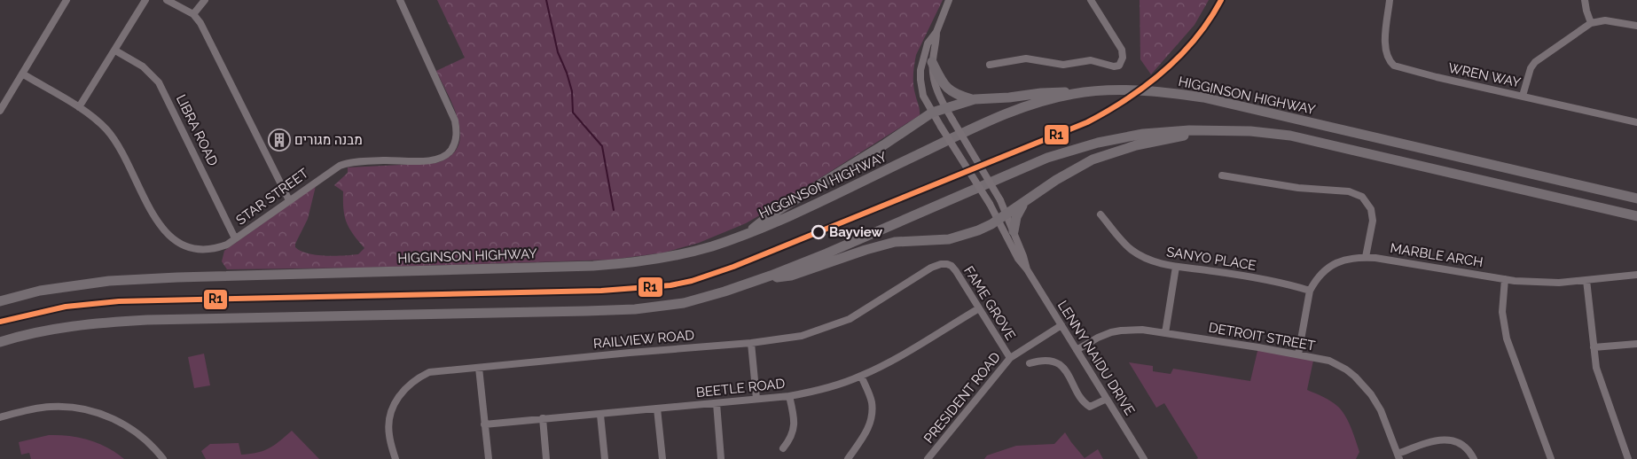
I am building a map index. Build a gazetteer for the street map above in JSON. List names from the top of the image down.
{
  "streets": {
    "highway": ["HIGGINSON HIGHWAY"],
    "street": [
      "WREN WAY",
      "LIBRA ROAD",
      "STAR STREET",
      "MARBLE ARCH",
      "SANYO PLACE",
      "FAME GROVE",
      "DETROIT STREET",
      "RAILVIEW ROAD",
      "LENNY NAIDU DRIVE",
      "BEETLE ROAD",
      "PRESIDENT ROAD"
    ]
  },
  "crossings": [
    ["LIBRA ROAD", "STAR STREET"],
    ["MARBLE ARCH", "SANYO PLACE"],
    ["MARBLE ARCH", "DETROIT STREET"],
    ["FAME GROVE", "RAILVIEW ROAD"],
    ["FAME GROVE", "BEETLE ROAD"],
    ["FAME GROVE", "PRESIDENT ROAD"],
    ["DETROIT STREET", "LENNY NAIDU DRIVE"],
    ["LENNY NAIDU DRIVE", "PRESIDENT ROAD"]
  ],
  "places": {
    "building": ["מבנה מגורים"],
    "other": ["Bayview"]
  },
  "lines": ["transit line R1"]
}
